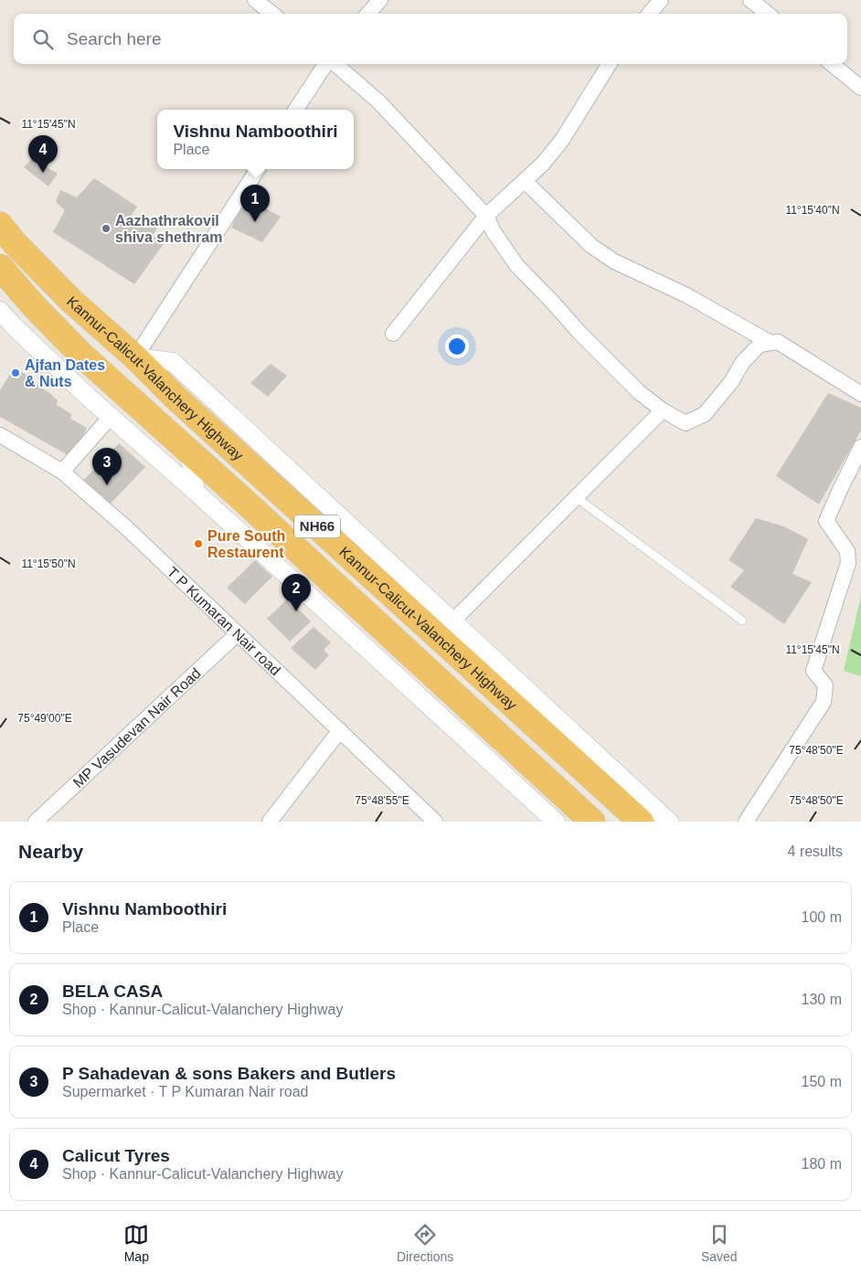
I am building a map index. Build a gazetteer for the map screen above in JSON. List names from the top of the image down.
{
  "streets": {
    "highway": ["Kannur-Calicut-Valanchery Highway", "NH66"],
    "street": ["T P Kumaran Nair road", "MP Vasudevan Nair Road"]
  },
  "crossings": [
    ["T P Kumaran Nair road", "MP Vasudevan Nair Road"]
  ],
  "places": ["Aazhathrakovil shiva shethram", "Ajfan Dates & Nuts", "Pure South Restaurent"],
  "page": {
    "search": "Search here",
    "popup": ["Vishnu Namboothiri", "Place"],
    "pins": [
      "4",
      "1",
      "3",
      "2"
    ],
    "heading": ["Nearby", "4 results"],
    "list": [
      {
        "mark": "1",
        "name": "Vishnu Namboothiri",
        "note": "Place",
        "value": "100 m"
      },
      {
        "mark": "2",
        "name": "BELA CASA",
        "note": "Shop · Kannur-Calicut-Valanchery Highway",
        "value": "130 m"
      },
      {
        "mark": "3",
        "name": "P Sahadevan & sons Bakers and Butlers",
        "note": "Supermarket · T P Kumaran Nair road",
        "value": "150 m"
      },
      {
        "mark": "4",
        "name": "Calicut Tyres",
        "note": "Shop · Kannur-Calicut-Valanchery Highway",
        "value": "180 m"
      }
    ],
    "nav": ["Map", "Directions", "Saved"]
  },
  "coordinates": [
    "11°15'45\"N",
    "11°15'40\"N",
    "11°15'50\"N",
    "75°49'00\"E",
    "75°48'50\"E",
    "75°48'55\"E"
  ]
}
